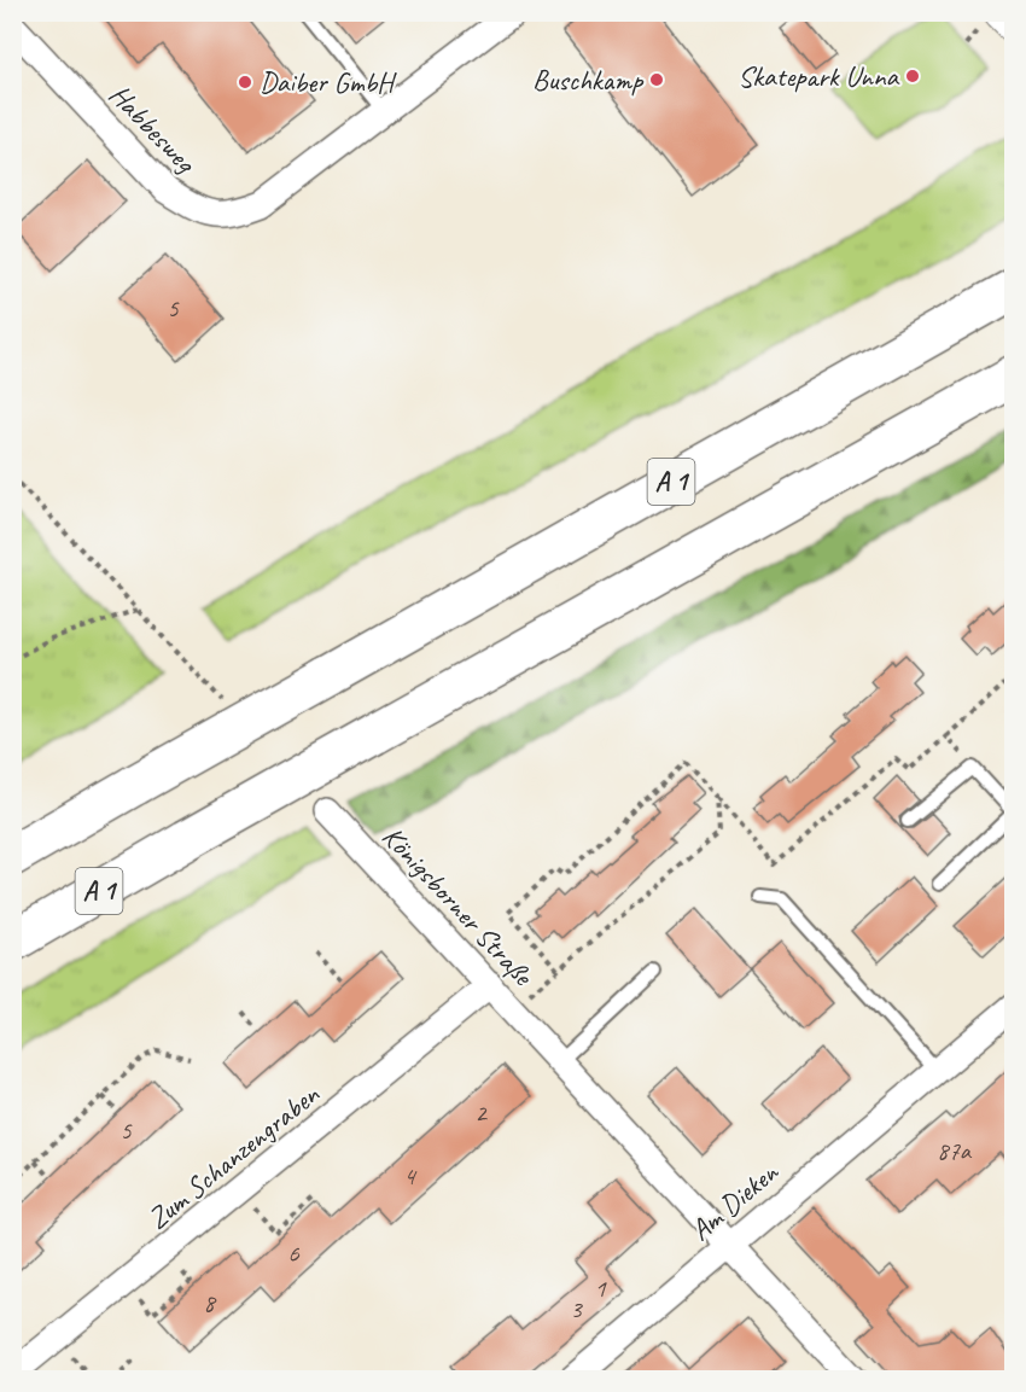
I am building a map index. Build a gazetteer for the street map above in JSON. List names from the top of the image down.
{
  "streets": {
    "highway": ["A 1"],
    "street": [
      "Habbesweg",
      "Königsborner Straße",
      "Zum Schanzengraben",
      "Am Dieken"
    ]
  },
  "crossings": [
    ["Königsborner Straße", "Zum Schanzengraben"],
    ["Königsborner Straße", "Am Dieken"]
  ],
  "places": ["Skatepark Unna", "Buschkamp", "Daiber GmbH"],
  "house_numbers": [
    "5",
    "2",
    "5",
    "87a",
    "4",
    "6",
    "1",
    "8",
    "3"
  ]
}
